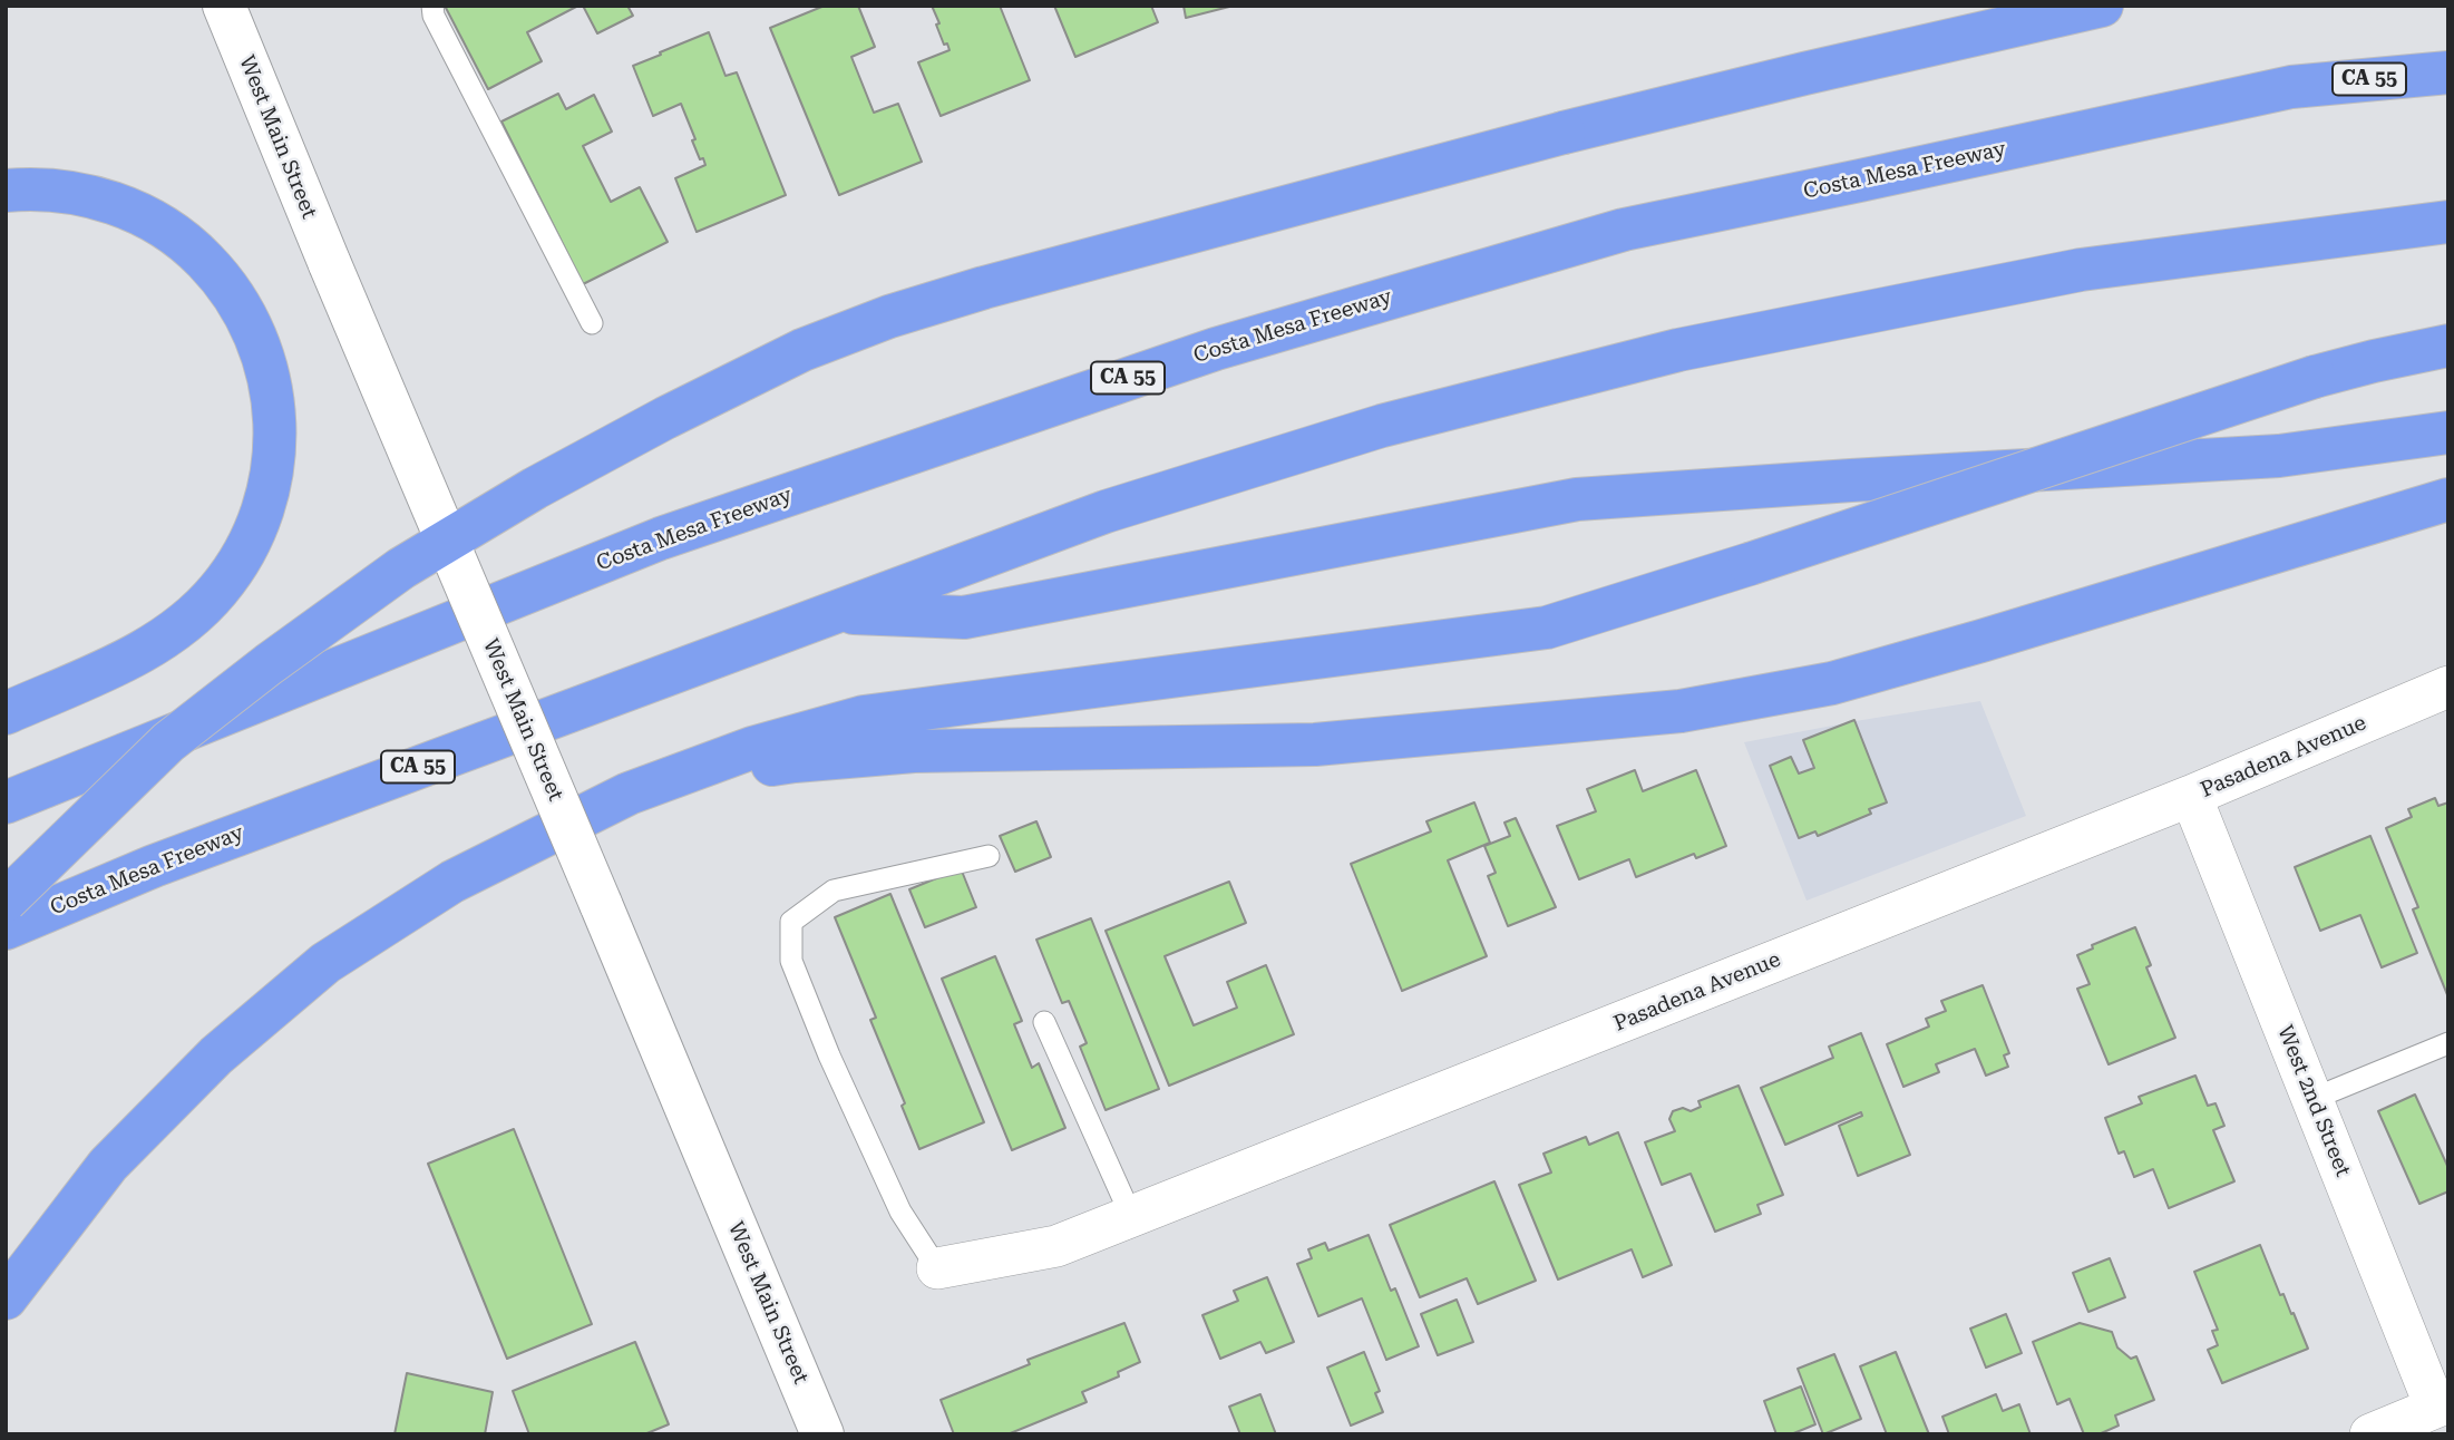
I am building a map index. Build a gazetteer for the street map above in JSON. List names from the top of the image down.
{
  "streets": {
    "highway": ["CA 55", "Costa Mesa Freeway"],
    "street": ["West Main Street", "Pasadena Avenue", "West 2nd Street"]
  },
  "crossings": [
    ["Pasadena Avenue", "West 2nd Street"]
  ]
}
